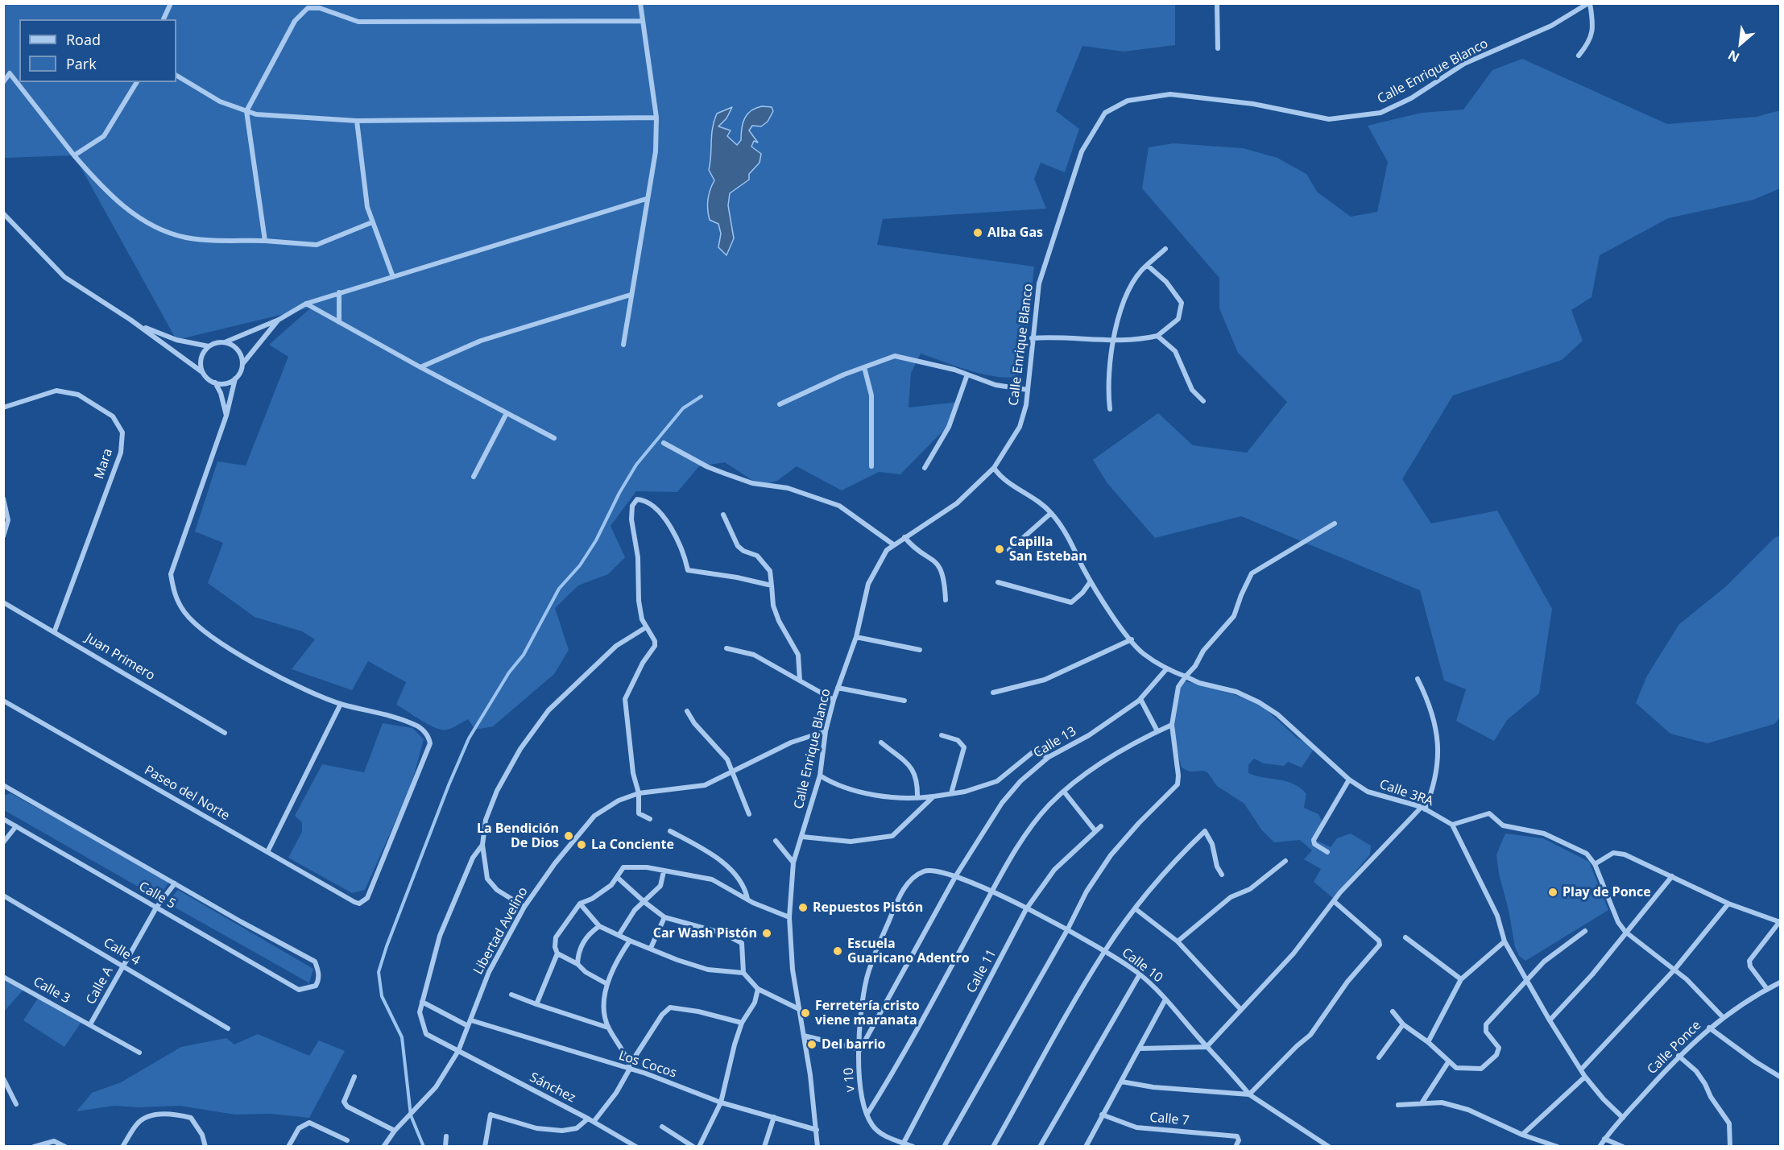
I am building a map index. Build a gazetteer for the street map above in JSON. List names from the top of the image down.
{
  "streets": {
    "street": [
      "Calle Enrique Blanco",
      "Mara",
      "Juan Primero",
      "Calle 13",
      "Paseo del Norte",
      "Calle 3RA",
      "Calle 5",
      "Libertad Avelino",
      "Calle 4",
      "Calle 10",
      "Calle 11",
      "Calle A",
      "Calle 3",
      "Calle Ponce",
      "Los Cocos",
      "v 10",
      "Sánchez",
      "Calle 7"
    ]
  },
  "crossings": [
    ["Calle Enrique Blanco", "Calle 3RA"],
    ["Calle Enrique Blanco", "Libertad Avelino"],
    ["Calle Enrique Blanco", "Los Cocos"],
    ["Mara", "Juan Primero"],
    ["Calle 13", "Calle 3RA"],
    ["Calle 13", "v 10"],
    ["Calle 5", "Calle A"],
    ["Libertad Avelino", "Los Cocos"],
    ["Libertad Avelino", "Sánchez"],
    ["Calle 4", "Calle A"],
    ["Calle 10", "Calle 11"],
    ["Calle 10", "v 10"],
    ["Calle 11", "v 10"],
    ["Calle A", "Calle 3"]
  ],
  "places": [
    "Alba Gas",
    "Capilla San Esteban",
    "La Bendición De Dios",
    "La Conciente",
    "Play de Ponce",
    "Repuestos Pistón",
    "Car Wash Pistón",
    "Escuela Guaricano Adentro",
    "Ferretería cristo viene maranata",
    "Del barrio"
  ],
  "legend": ["Road", "Park"],
  "north": "bottom left"
}
